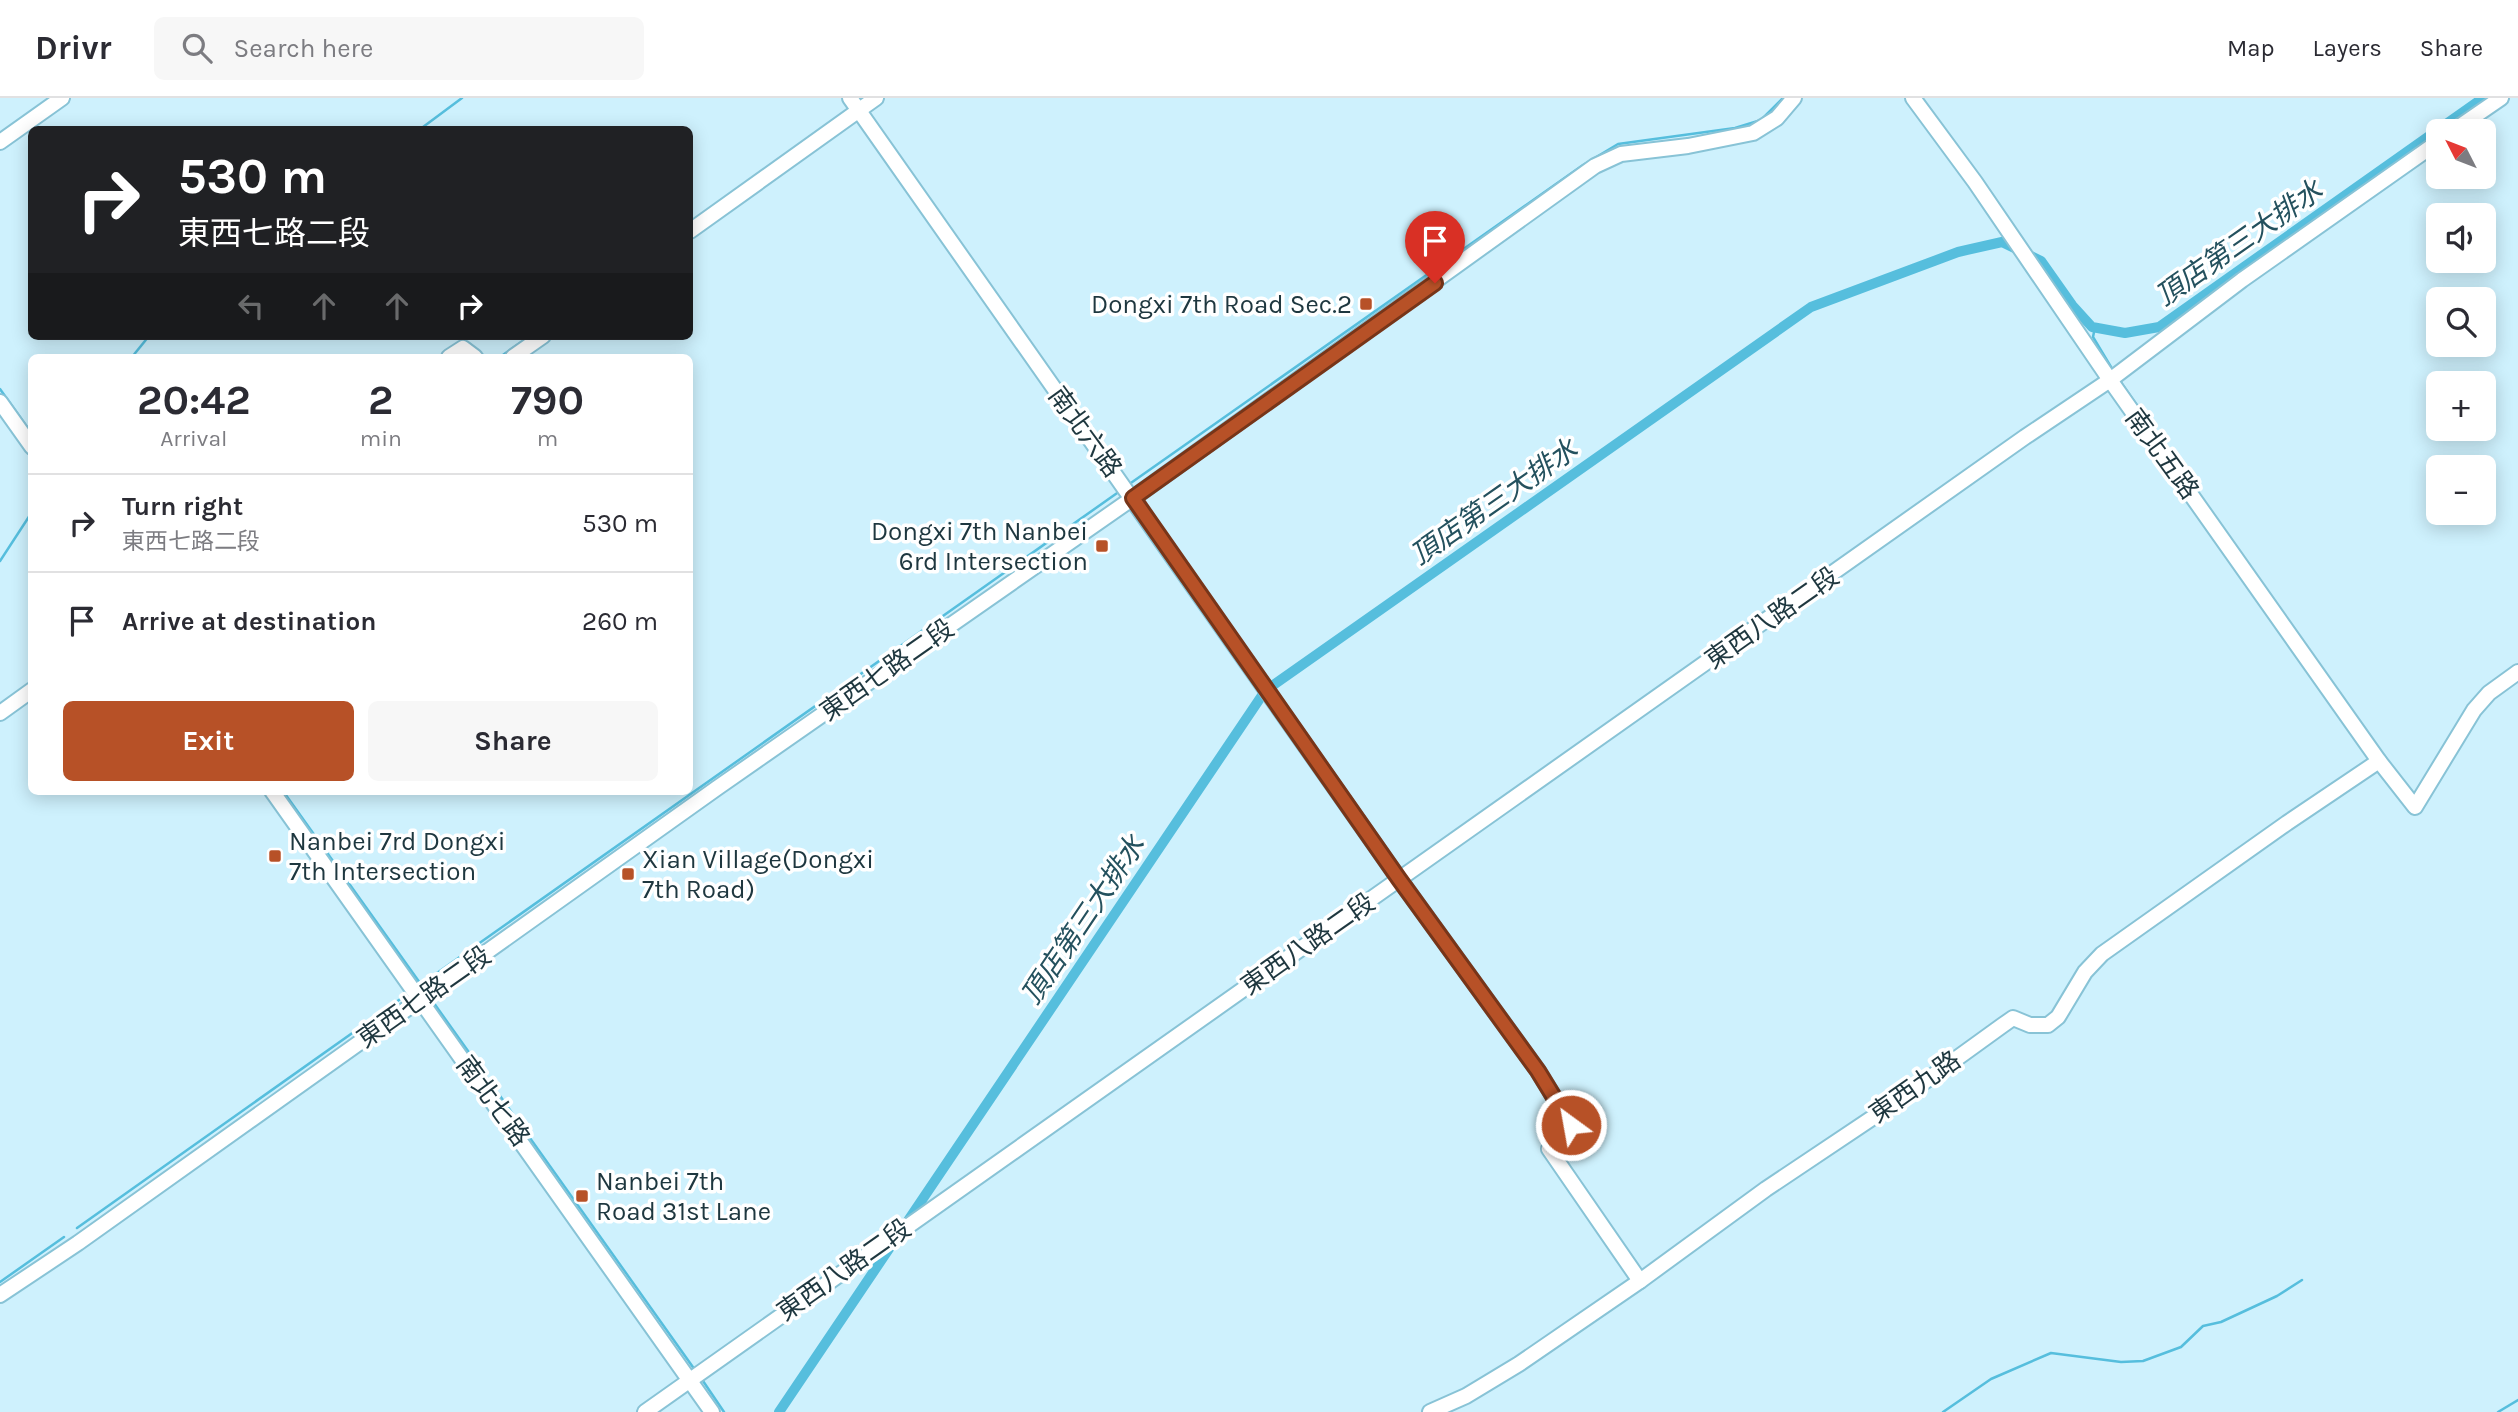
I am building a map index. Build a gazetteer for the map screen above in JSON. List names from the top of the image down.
{
  "streets": {
    "street": [
      "南北六路",
      "南北五路",
      "東西八路二段",
      "東西七路二段",
      "東西九路",
      "南北七路"
    ]
  },
  "crossings": [
    ["南北六路", "東西八路二段"],
    ["南北六路", "東西七路二段"],
    ["南北六路", "東西九路"],
    ["南北五路", "東西八路二段"],
    ["南北五路", "東西九路"],
    ["東西八路二段", "南北七路"],
    ["東西七路二段", "南北七路"]
  ],
  "water": ["頂店第三大排水"],
  "places": {
    "transit": [
      "Dongxi 7th Road Sec.2",
      "Dongxi 7th Nanbei 6rd Intersection",
      "Nanbei 7rd Dongxi 7th Intersection",
      "Xian Village(Dongxi 7th Road)",
      "Nanbei 7th Road 31st Lane"
    ]
  },
  "north": "top left",
  "page": {
    "header": "Drivr",
    "search": "Search here",
    "nav": ["Map", "Layers", "Share"],
    "map_buttons": ["+", "−"],
    "turn": ["530 m", "東西七路二段"],
    "eta": [
      "20:42",
      "Arrival",
      "2",
      "min",
      "790",
      "m"
    ],
    "list": [
      {
        "name": "Turn right",
        "note": "東西七路二段",
        "value": "530 m"
      },
      {
        "name": "Arrive at destination",
        "value": "260 m"
      }
    ],
    "buttons": ["Exit", "Share"]
  }
}
